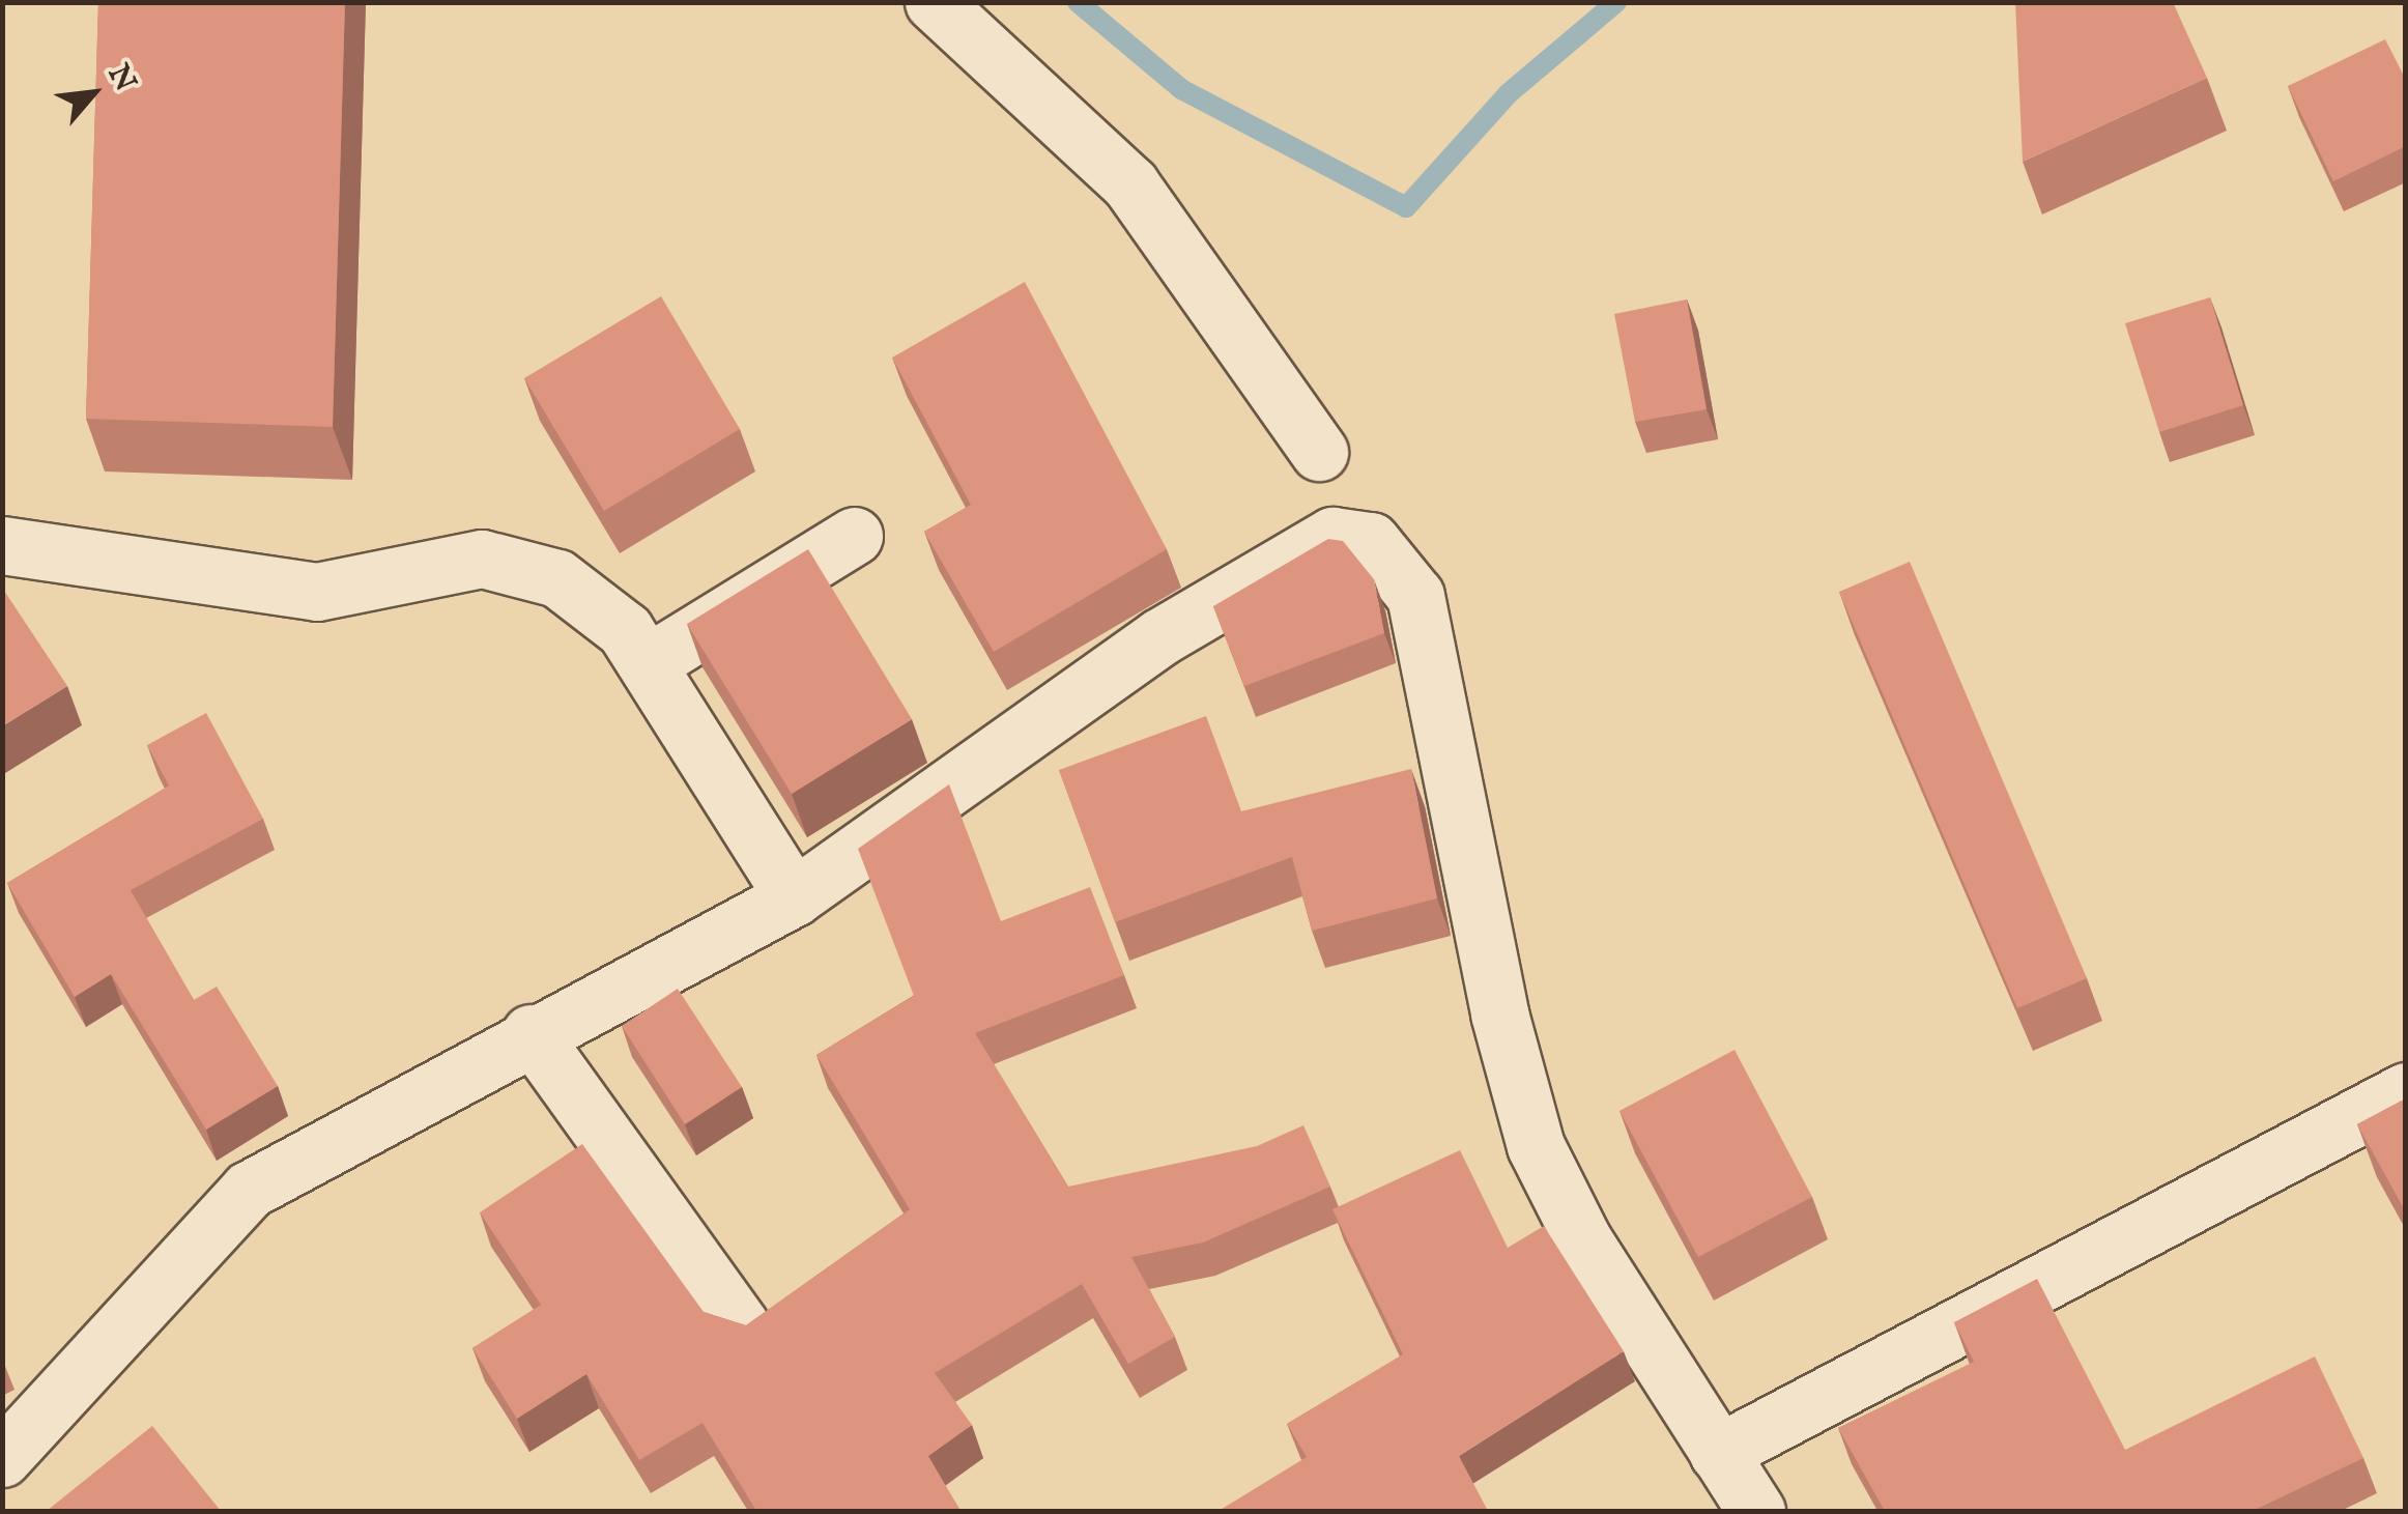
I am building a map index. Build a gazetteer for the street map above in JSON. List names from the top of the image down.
{
  "north": "top right"
}
